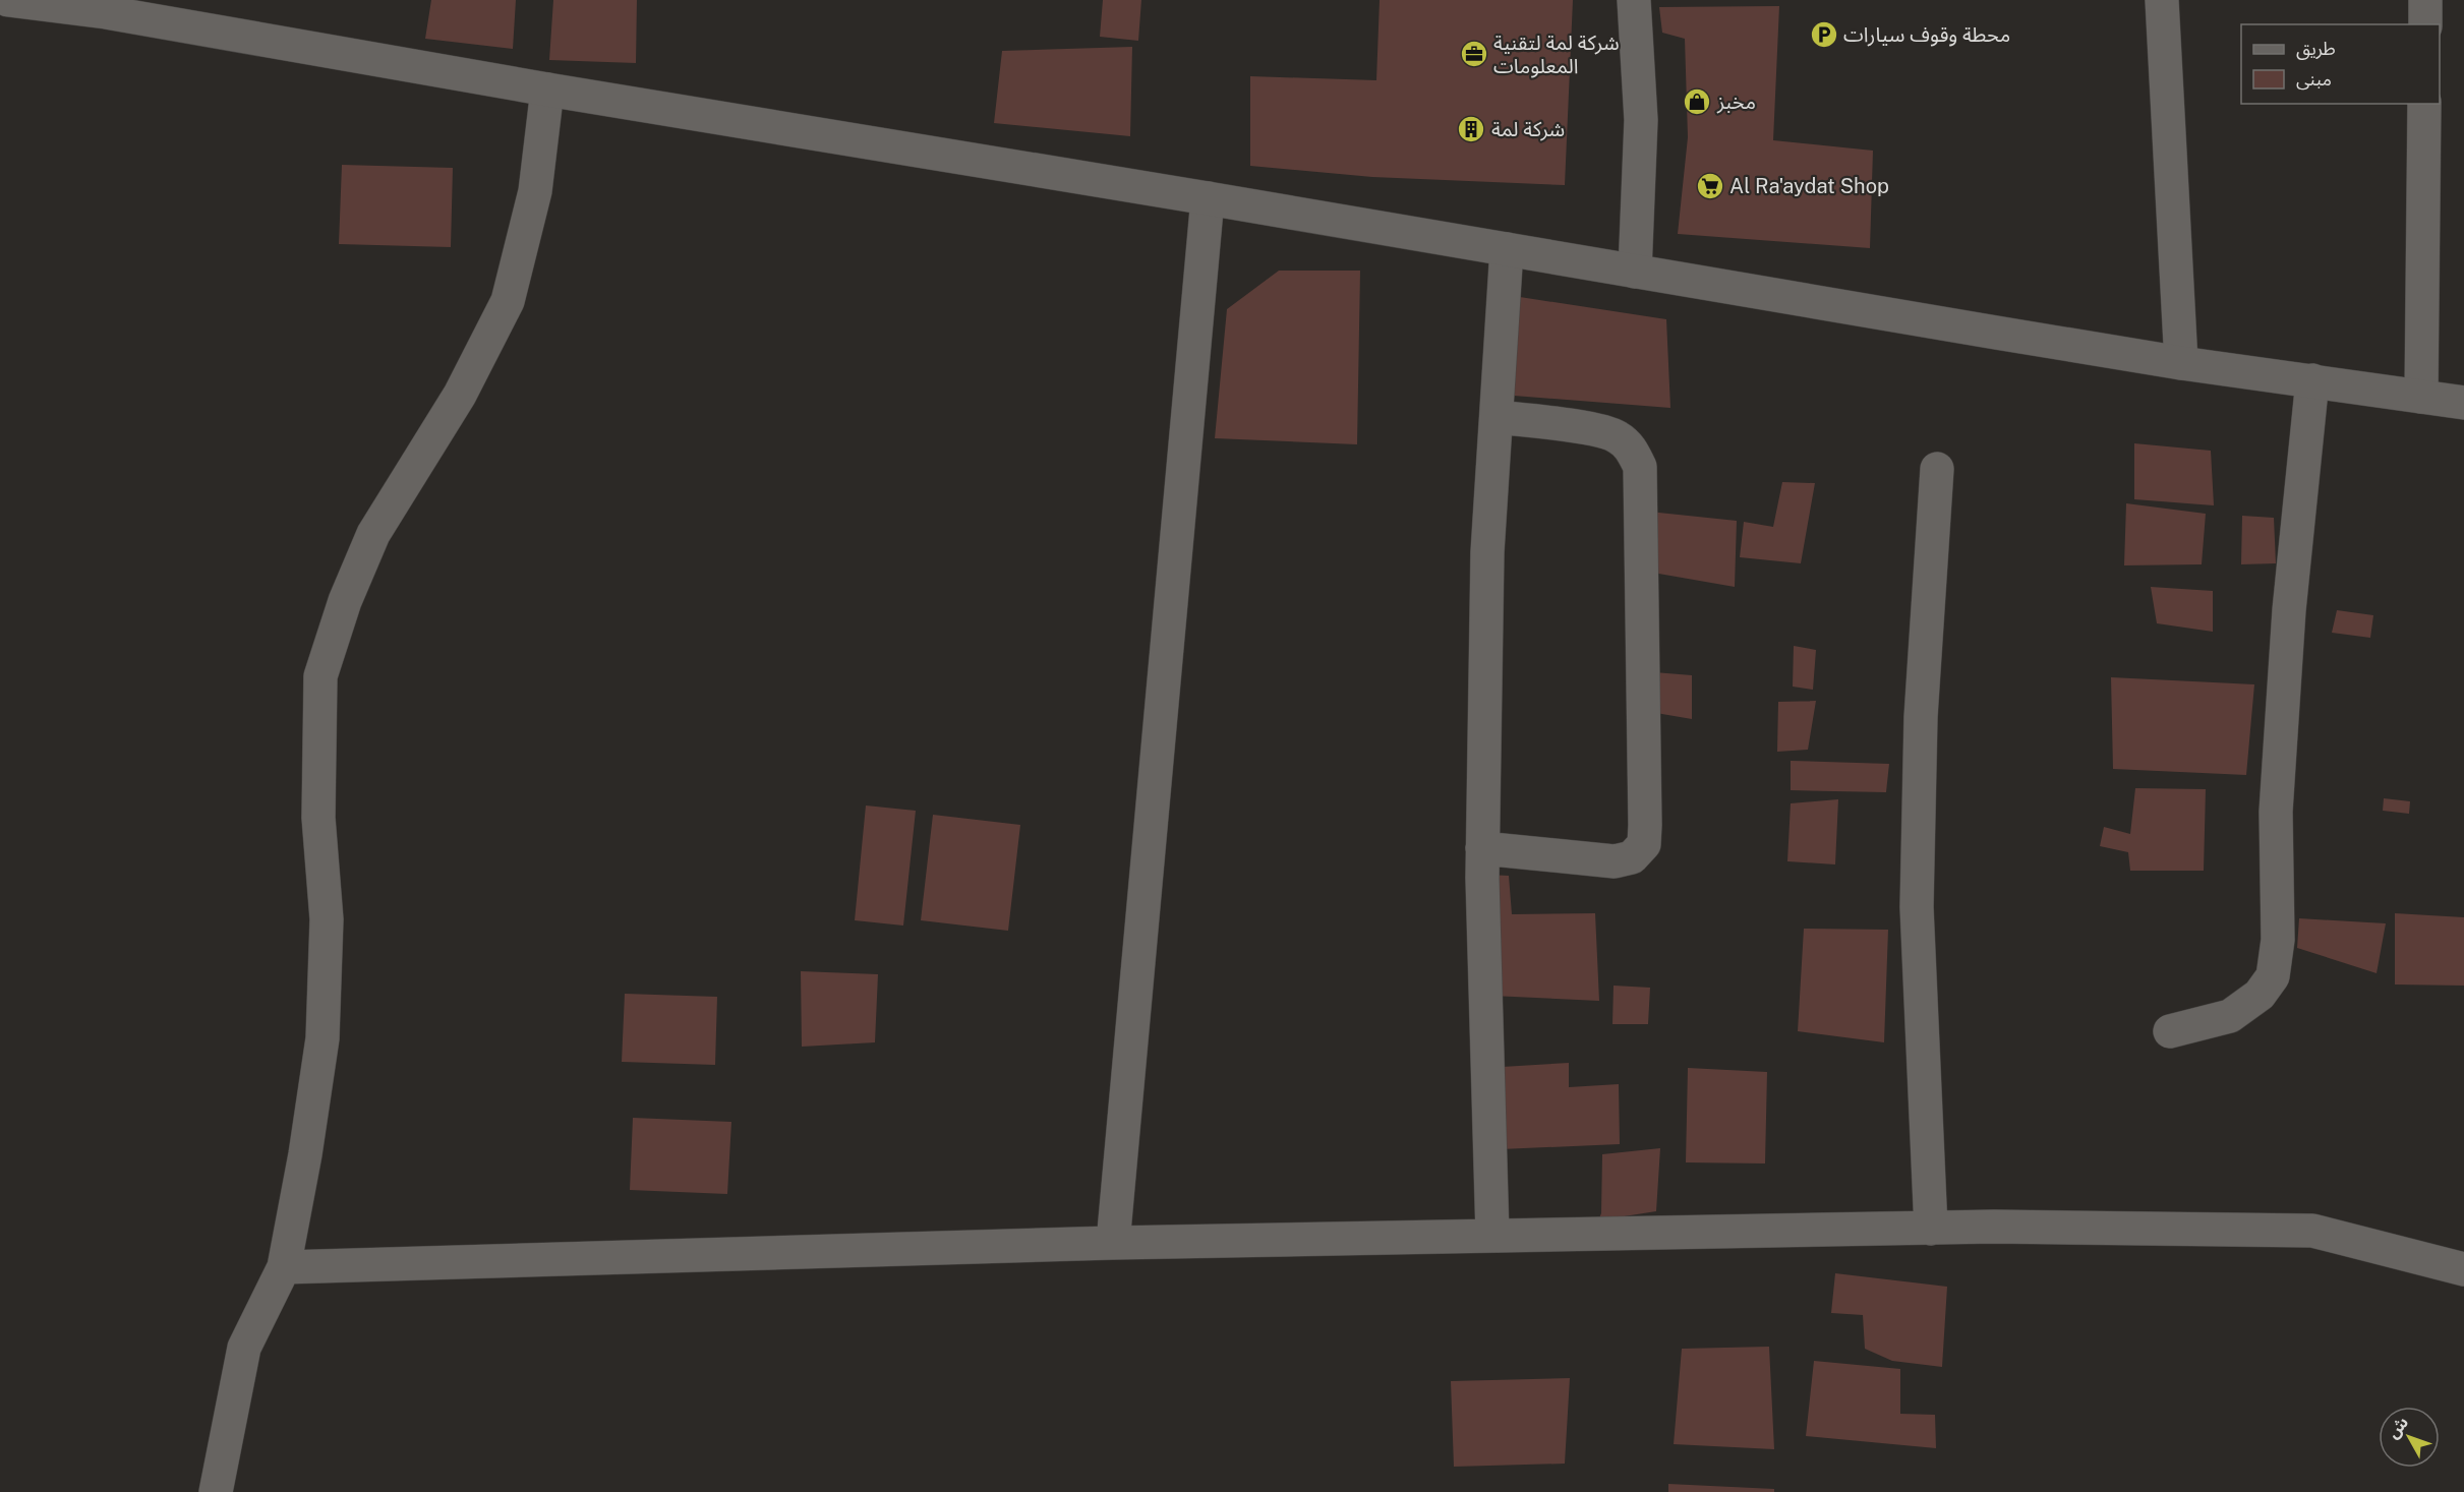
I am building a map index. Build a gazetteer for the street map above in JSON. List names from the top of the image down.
{
  "places": {
    "parking": ["محطة وقوف سيارات"],
    "office": ["شركة لمة لتقنية المعلومات"],
    "shop": ["مخبز"],
    "building": ["شركة لمة"],
    "supermarket": ["Al Ra'aydat Shop"]
  },
  "legend": ["طريق", "مبنى"],
  "north": "top left"
}
